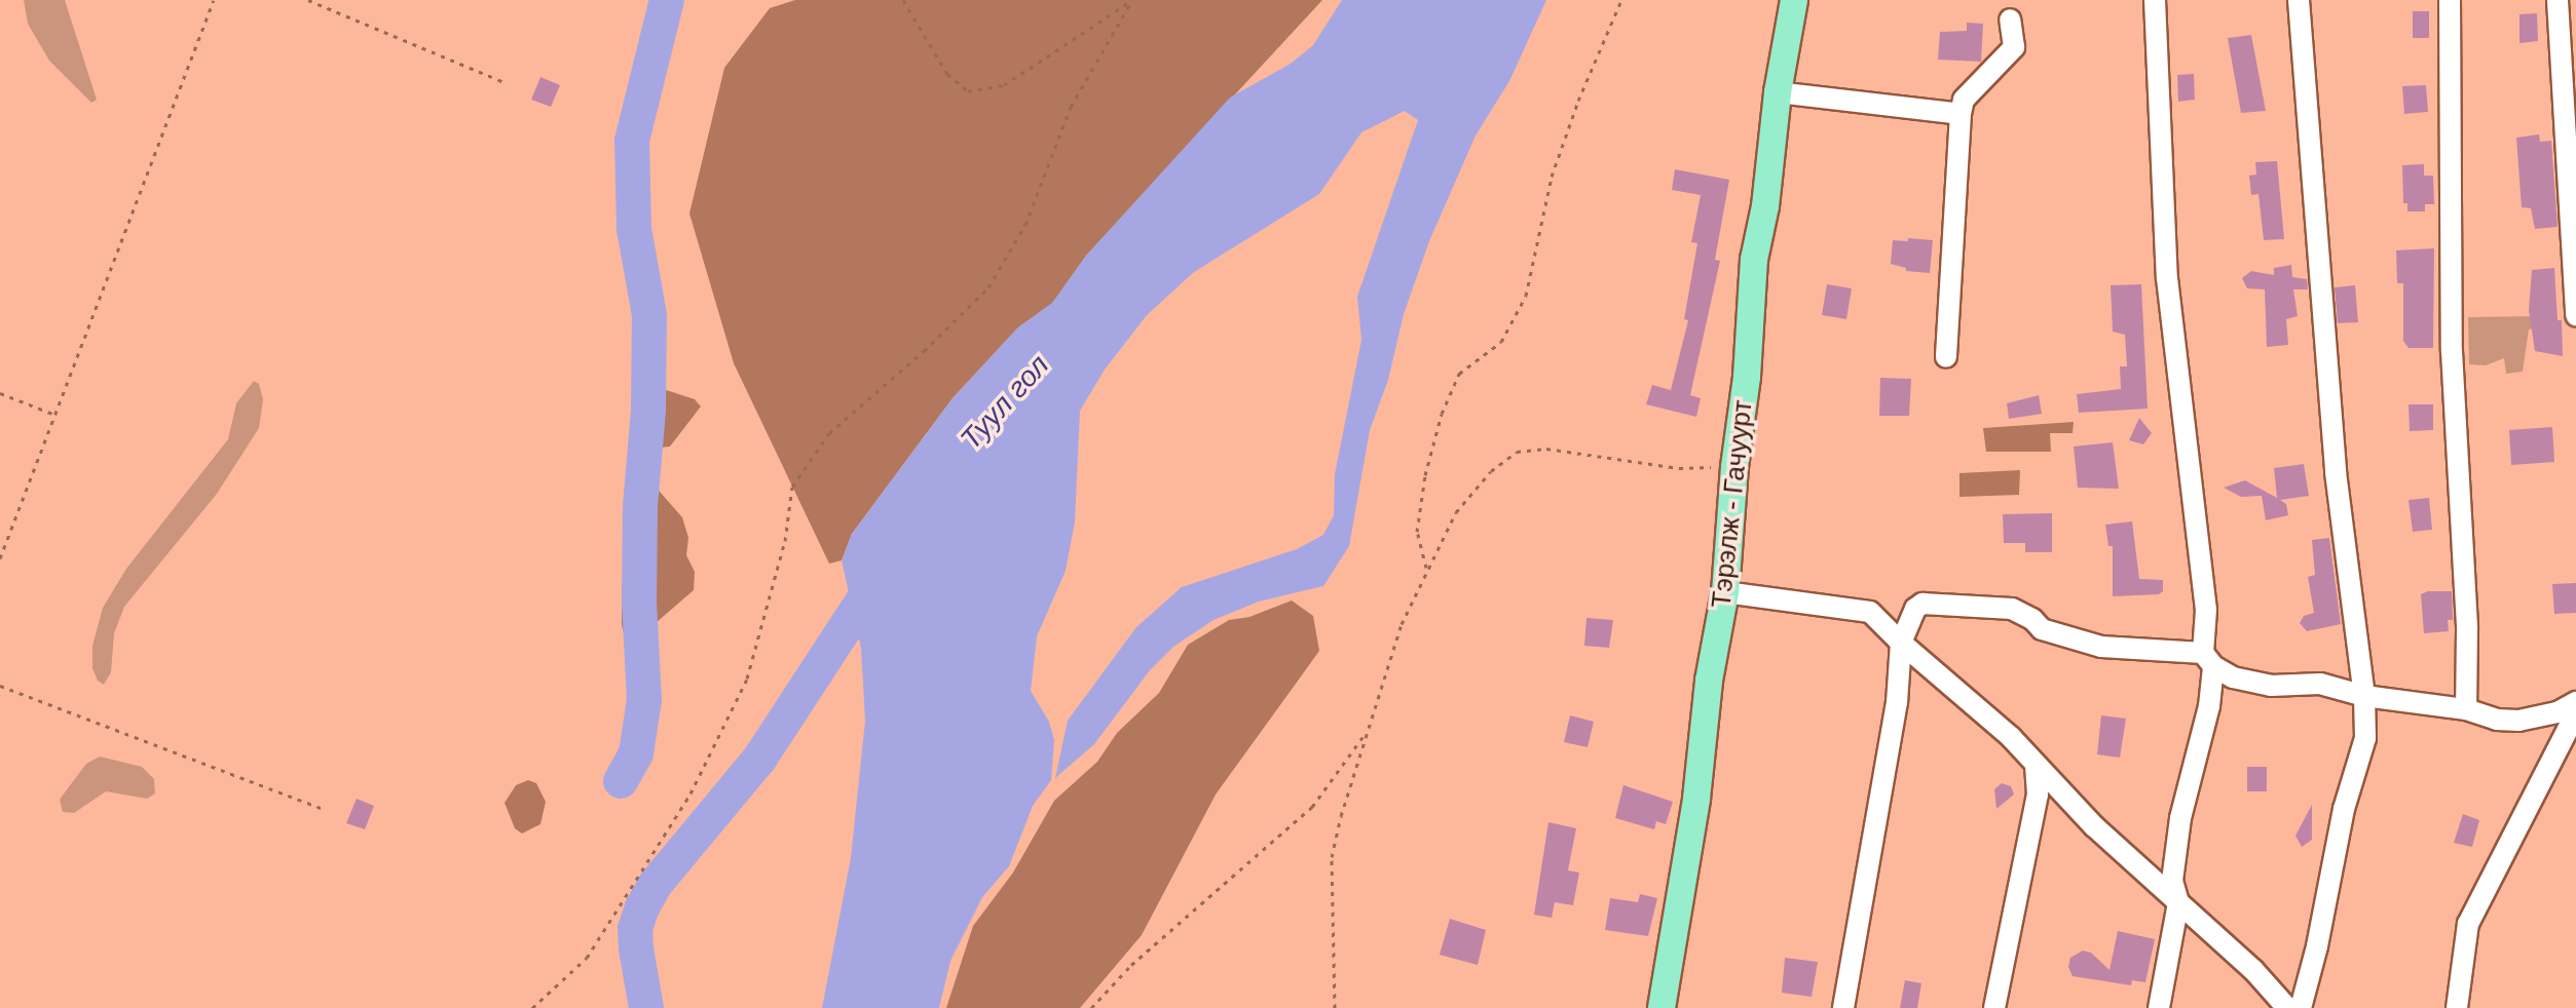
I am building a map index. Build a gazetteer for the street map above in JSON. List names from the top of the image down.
{
  "streets": {
    "main road": ["Тэрэлж - Гачуурт"]
  },
  "water": ["Туул гол"]
}
